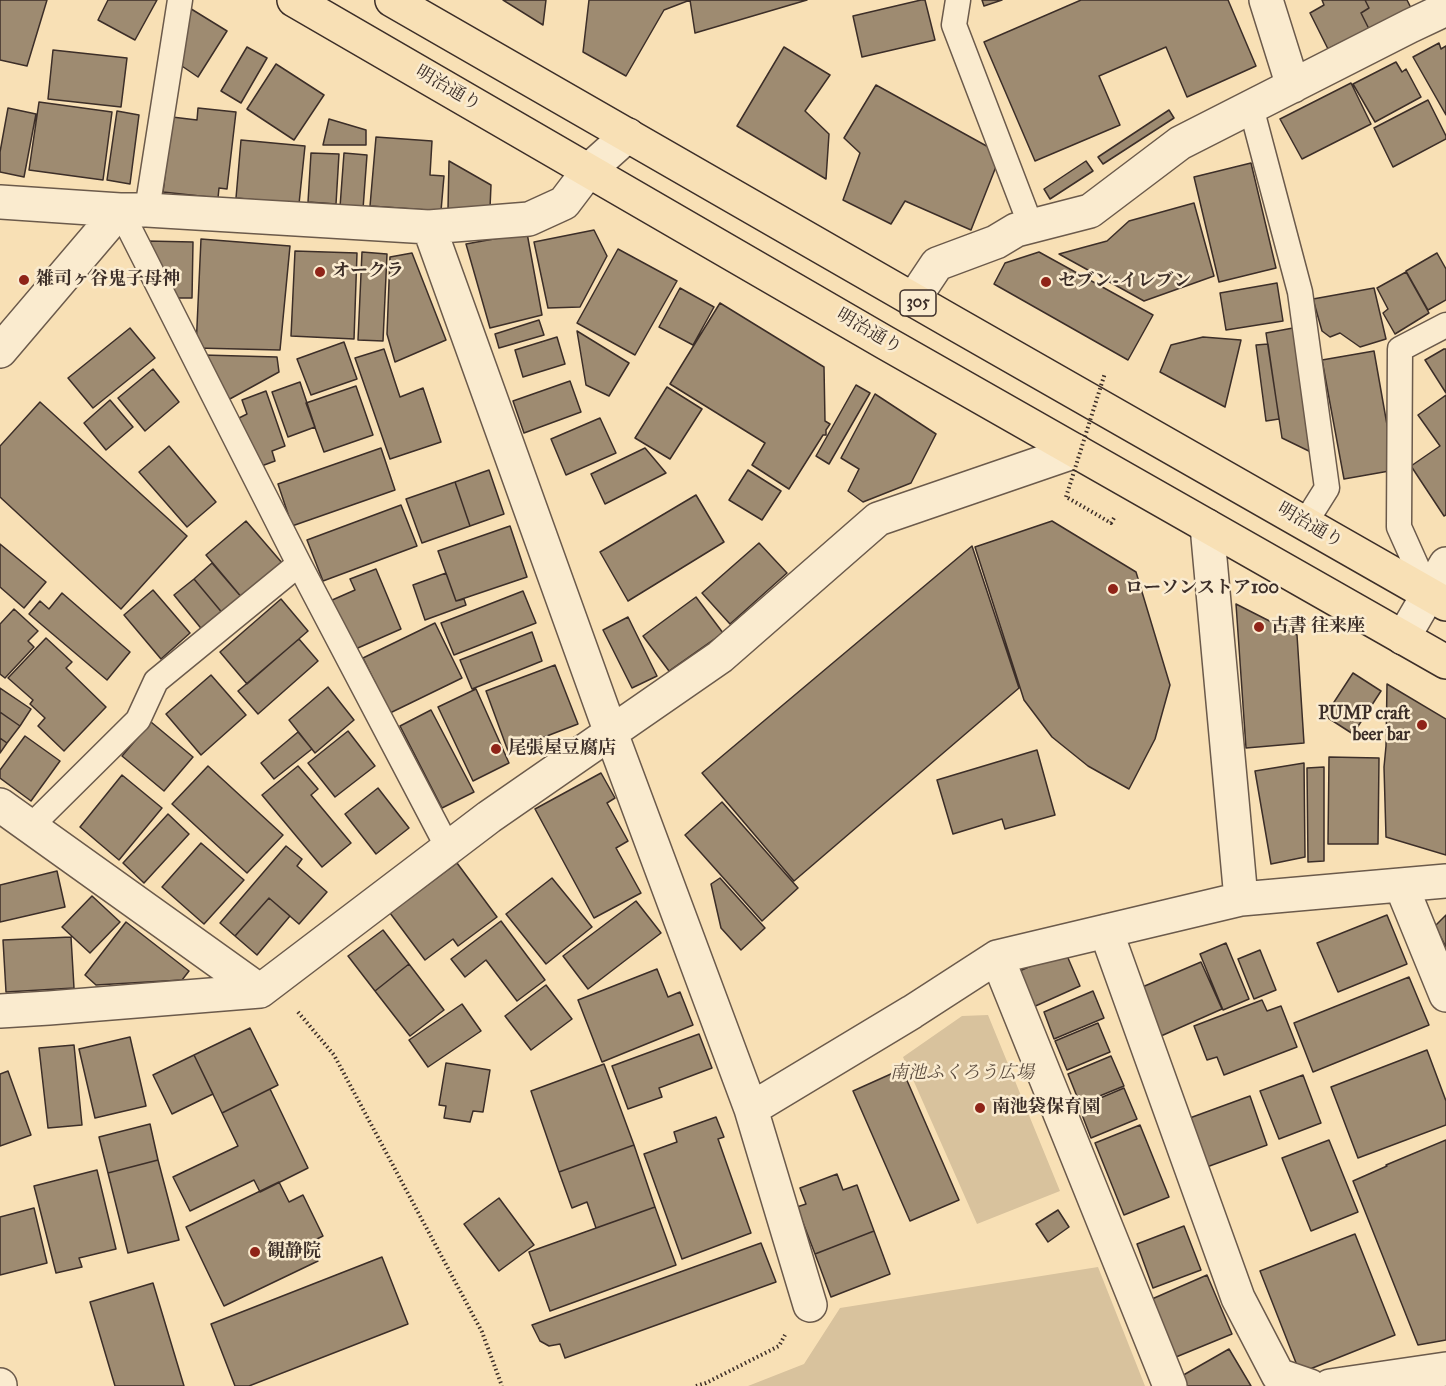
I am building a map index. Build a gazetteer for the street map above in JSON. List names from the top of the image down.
{
  "streets": {
    "main road": ["明治通り", "305"]
  },
  "parks": ["南池ふくろう広場"],
  "places": [
    "オークラ",
    "雑司ヶ谷鬼子母神",
    "セブン-イレブン",
    "ローソンストア100",
    "古書 往来座",
    "PUMP craft beer bar",
    "尾張屋豆腐店",
    "南池袋保育園",
    "観静院"
  ]
}
